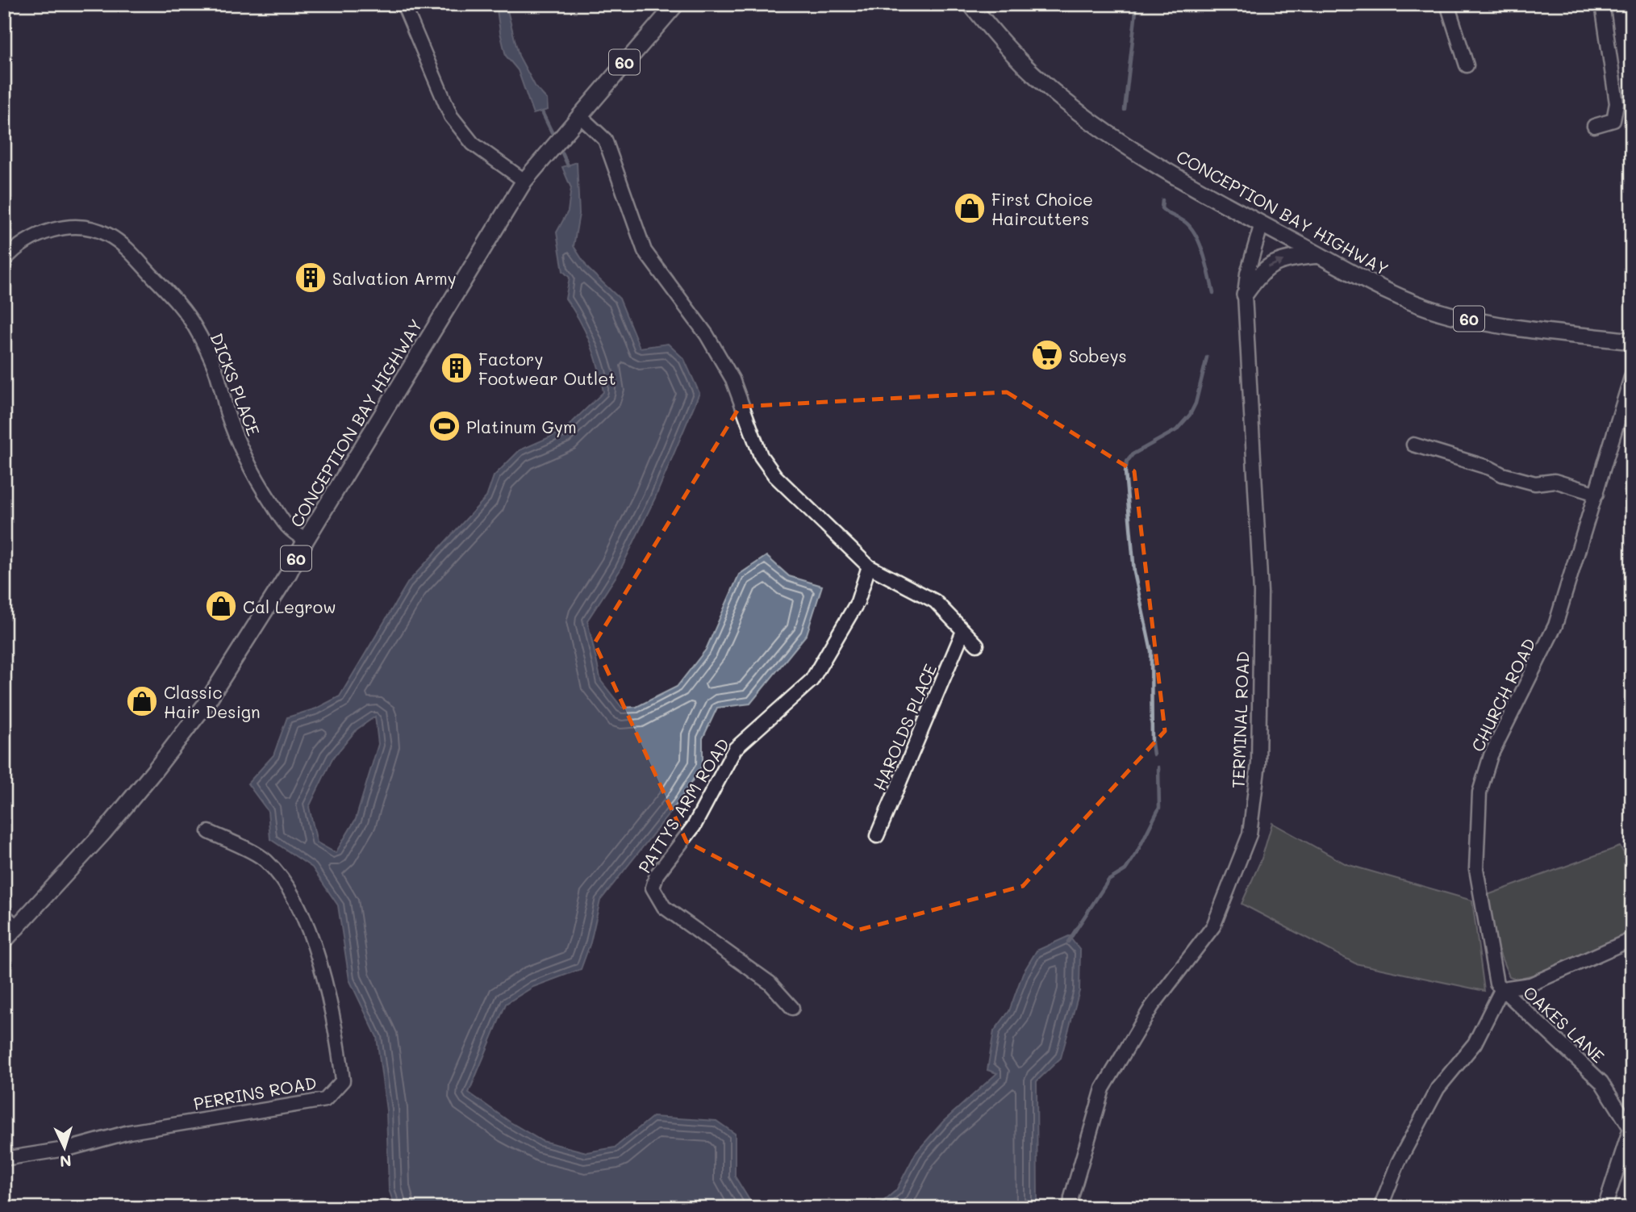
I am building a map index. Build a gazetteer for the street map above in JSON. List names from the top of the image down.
{
  "streets": {
    "main road": ["60", "CONCEPTION BAY HIGHWAY"],
    "street": [
      "DICKS PLACE",
      "CHURCH ROAD",
      "TERMINAL ROAD",
      "HAROLDS PLACE",
      "PATTYS ARM ROAD",
      "OAKES LANE",
      "PERRINS ROAD"
    ]
  },
  "crossings": [
    ["CONCEPTION BAY HIGHWAY", "DICKS PLACE"],
    ["CONCEPTION BAY HIGHWAY", "TERMINAL ROAD"],
    ["CHURCH ROAD", "OAKES LANE"]
  ],
  "places": {
    "shop": ["First Choice Haircutters", "Cal Legrow", "Classic Hair Design"],
    "building": ["Salvation Army", "Factory Footwear Outlet"],
    "supermarket": ["Sobeys"],
    "sports": ["Platinum Gym"]
  },
  "north": "bottom"
}
